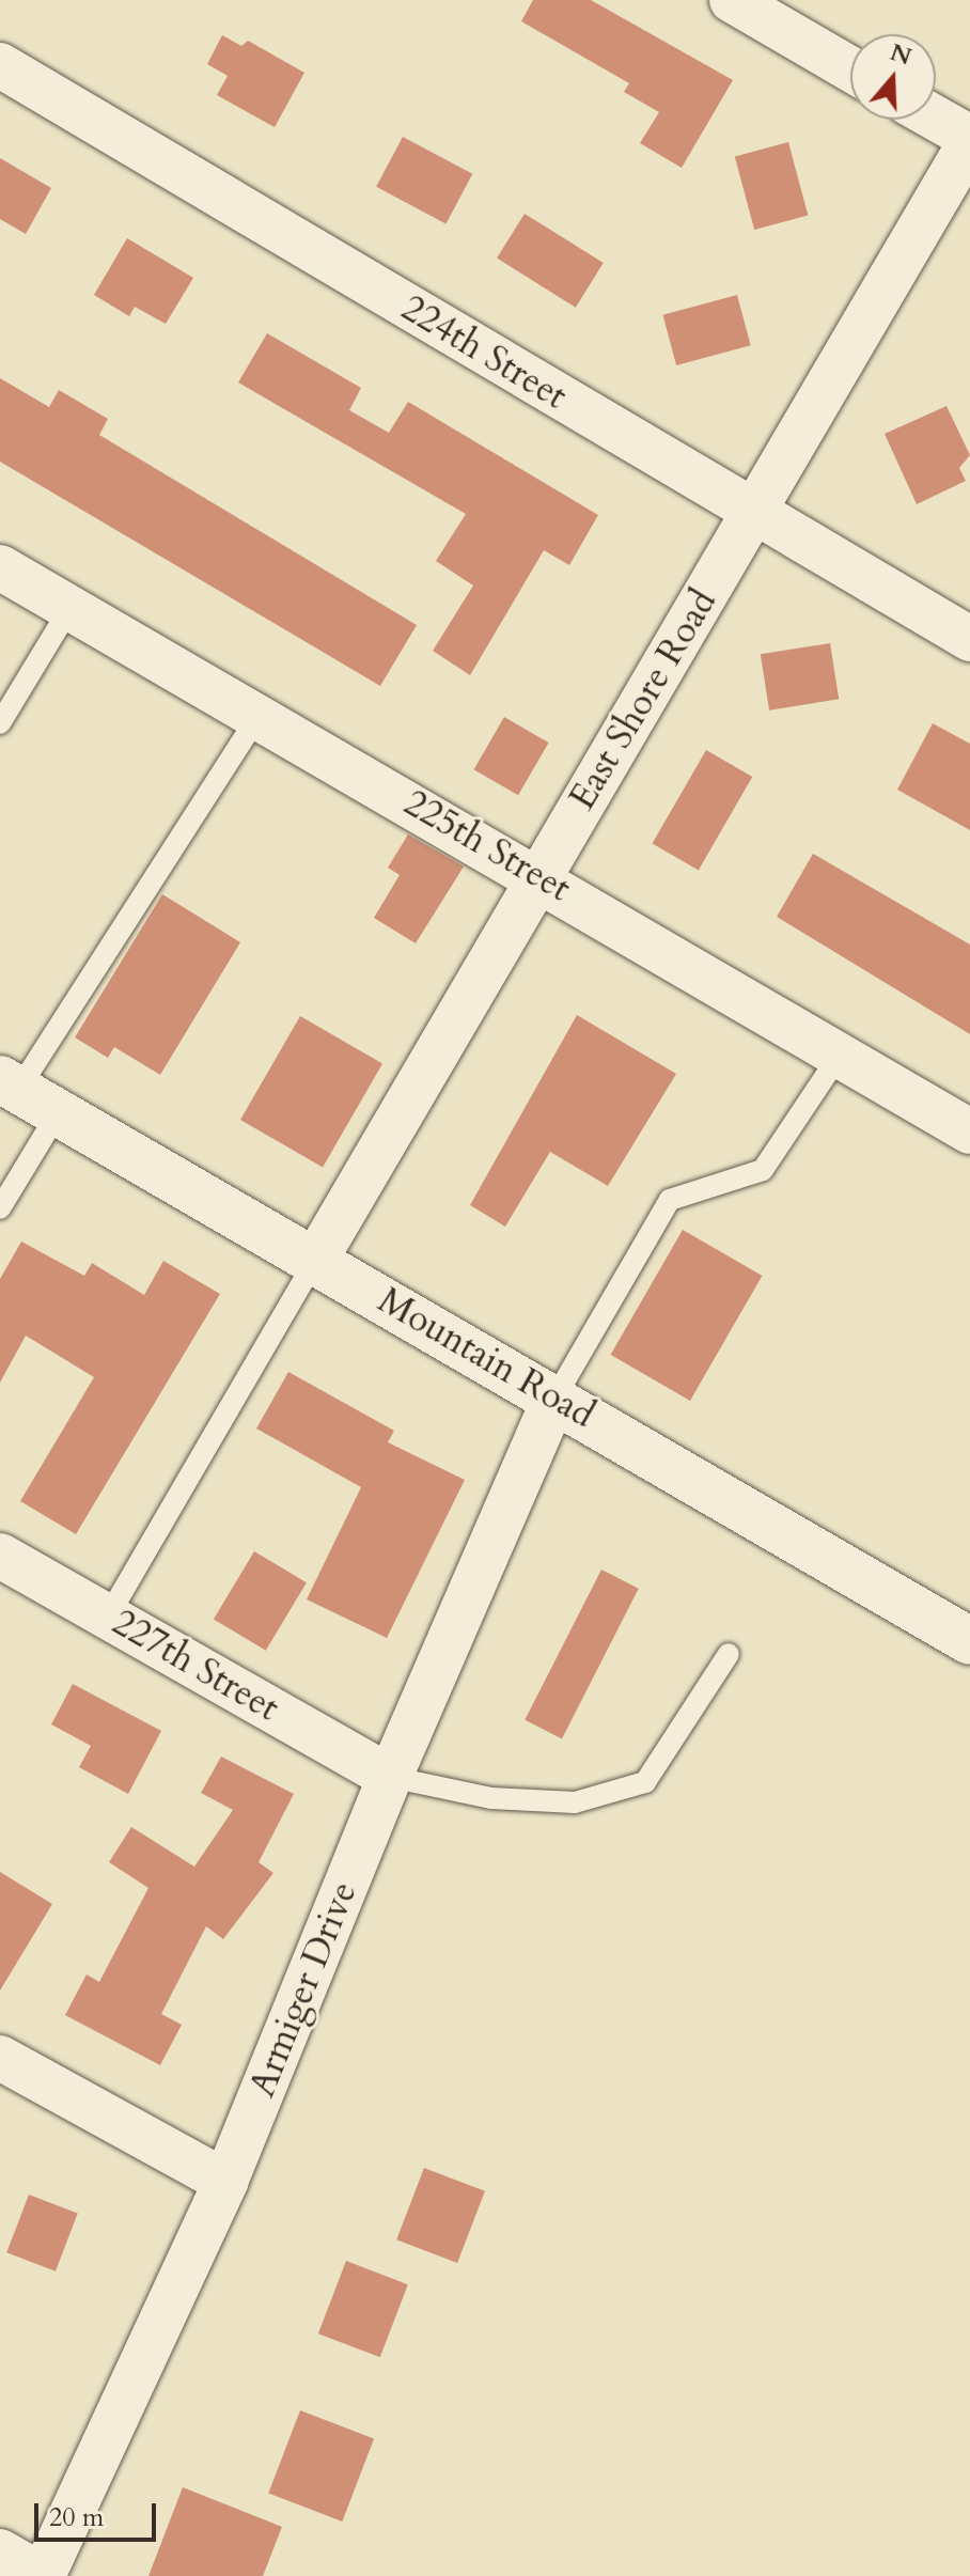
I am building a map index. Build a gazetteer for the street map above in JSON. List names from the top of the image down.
{
  "streets": {
    "main road": ["Mountain Road"],
    "street": [
      "224th Street",
      "East Shore Road",
      "225th Street",
      "227th Street",
      "Armiger Drive"
    ]
  },
  "crossings": [
    ["224th Street", "East Shore Road"],
    ["East Shore Road", "225th Street"],
    ["East Shore Road", "Mountain Road"],
    ["Mountain Road", "Armiger Drive"],
    ["227th Street", "Armiger Drive"]
  ],
  "scale_bar": "20 m",
  "north": "top"
}
